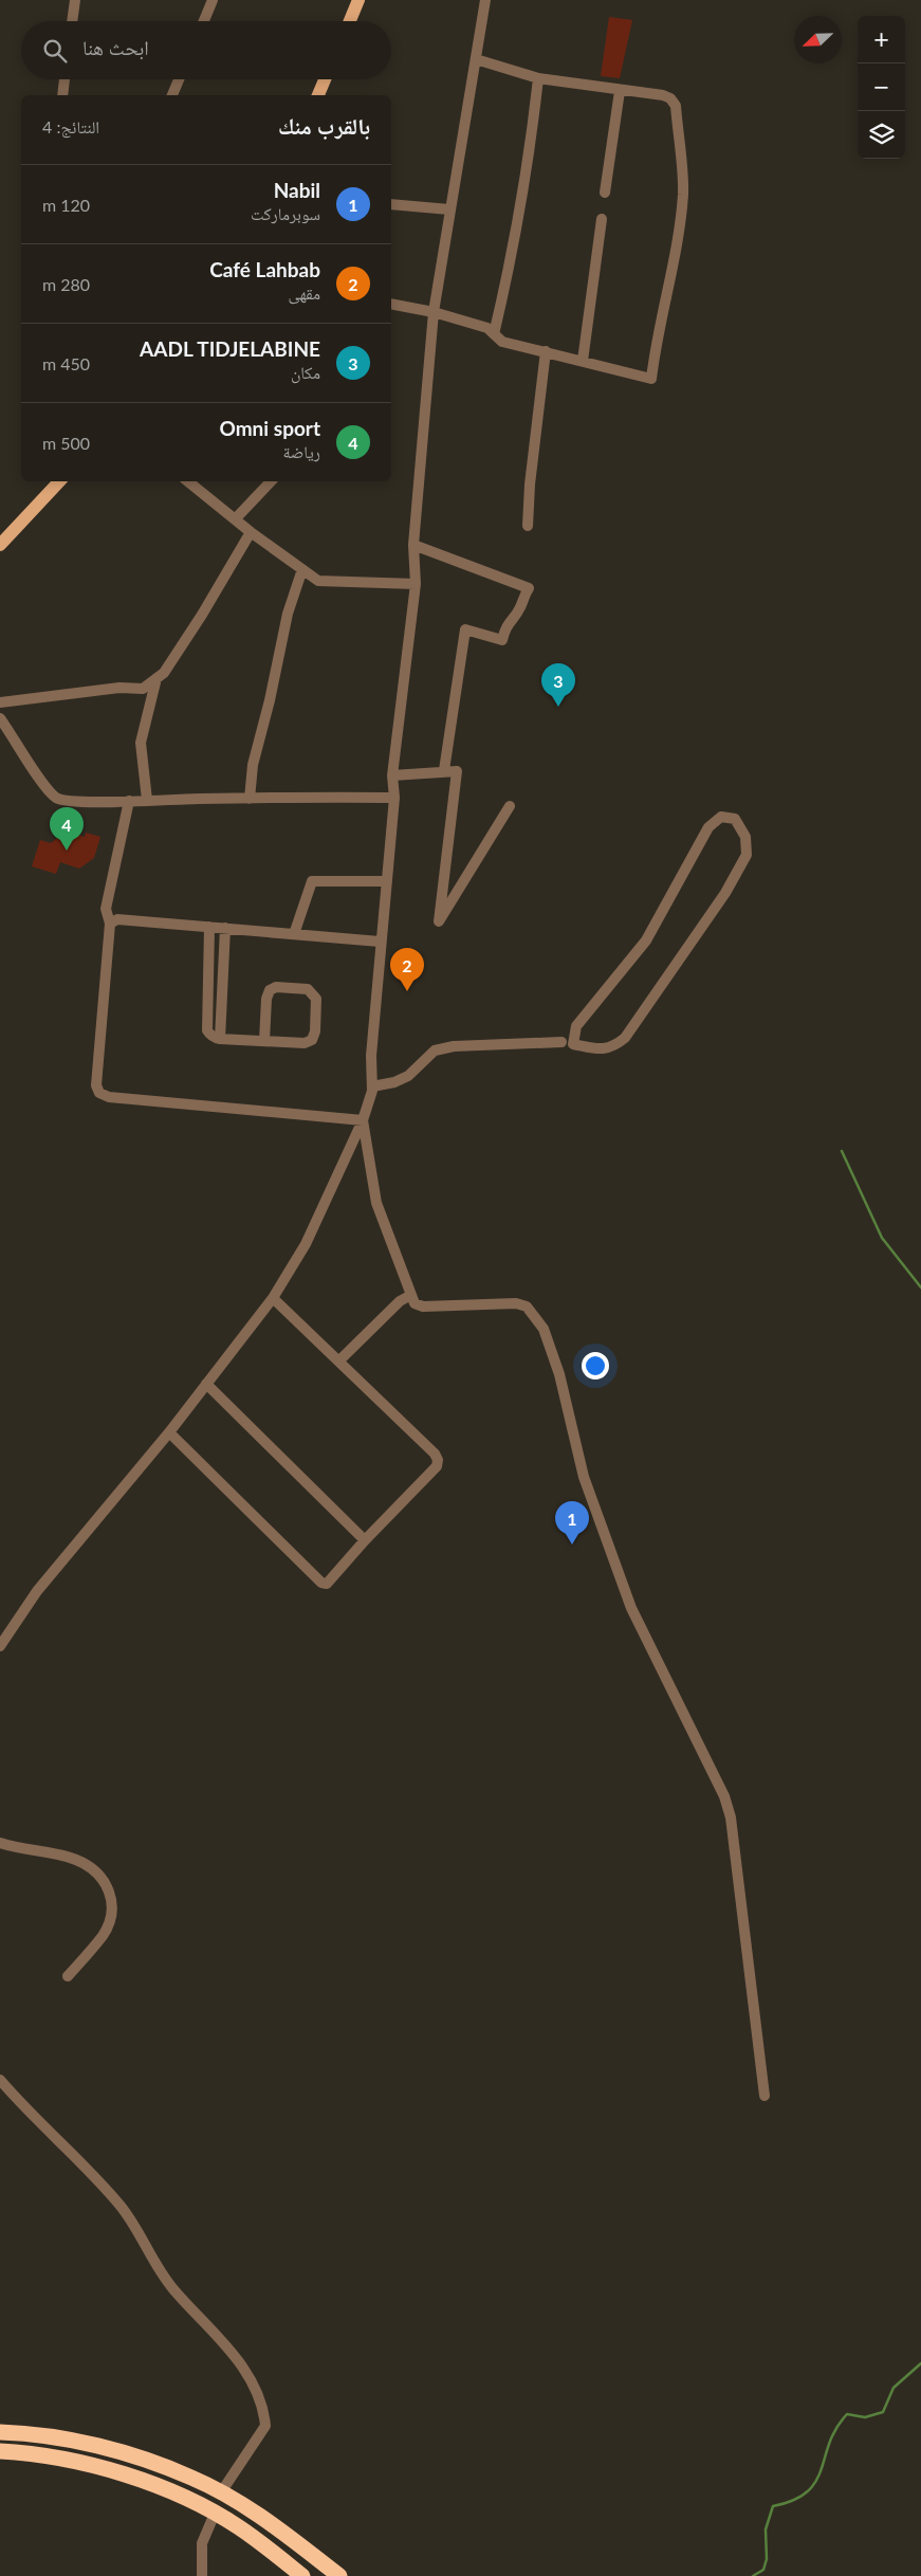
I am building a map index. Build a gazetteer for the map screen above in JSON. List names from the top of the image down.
{
  "north": "bottom left",
  "page": {
    "map_buttons": ["+", "−"],
    "search": "ابحث هنا",
    "heading": ["بالقرب منك", "النتائج: 4"],
    "list": [
      {
        "mark": "1",
        "name": "Nabil",
        "note": "سوبرماركت",
        "value": "120 m"
      },
      {
        "mark": "2",
        "name": "Café Lahbab",
        "note": "مقهى",
        "value": "280 m"
      },
      {
        "mark": "3",
        "name": "AADL TIDJELABINE",
        "note": "مكان",
        "value": "450 m"
      },
      {
        "mark": "4",
        "name": "Omni sport",
        "note": "رياضة",
        "value": "500 m"
      }
    ],
    "pins": [
      "3",
      "4",
      "2",
      "1"
    ]
  }
}
